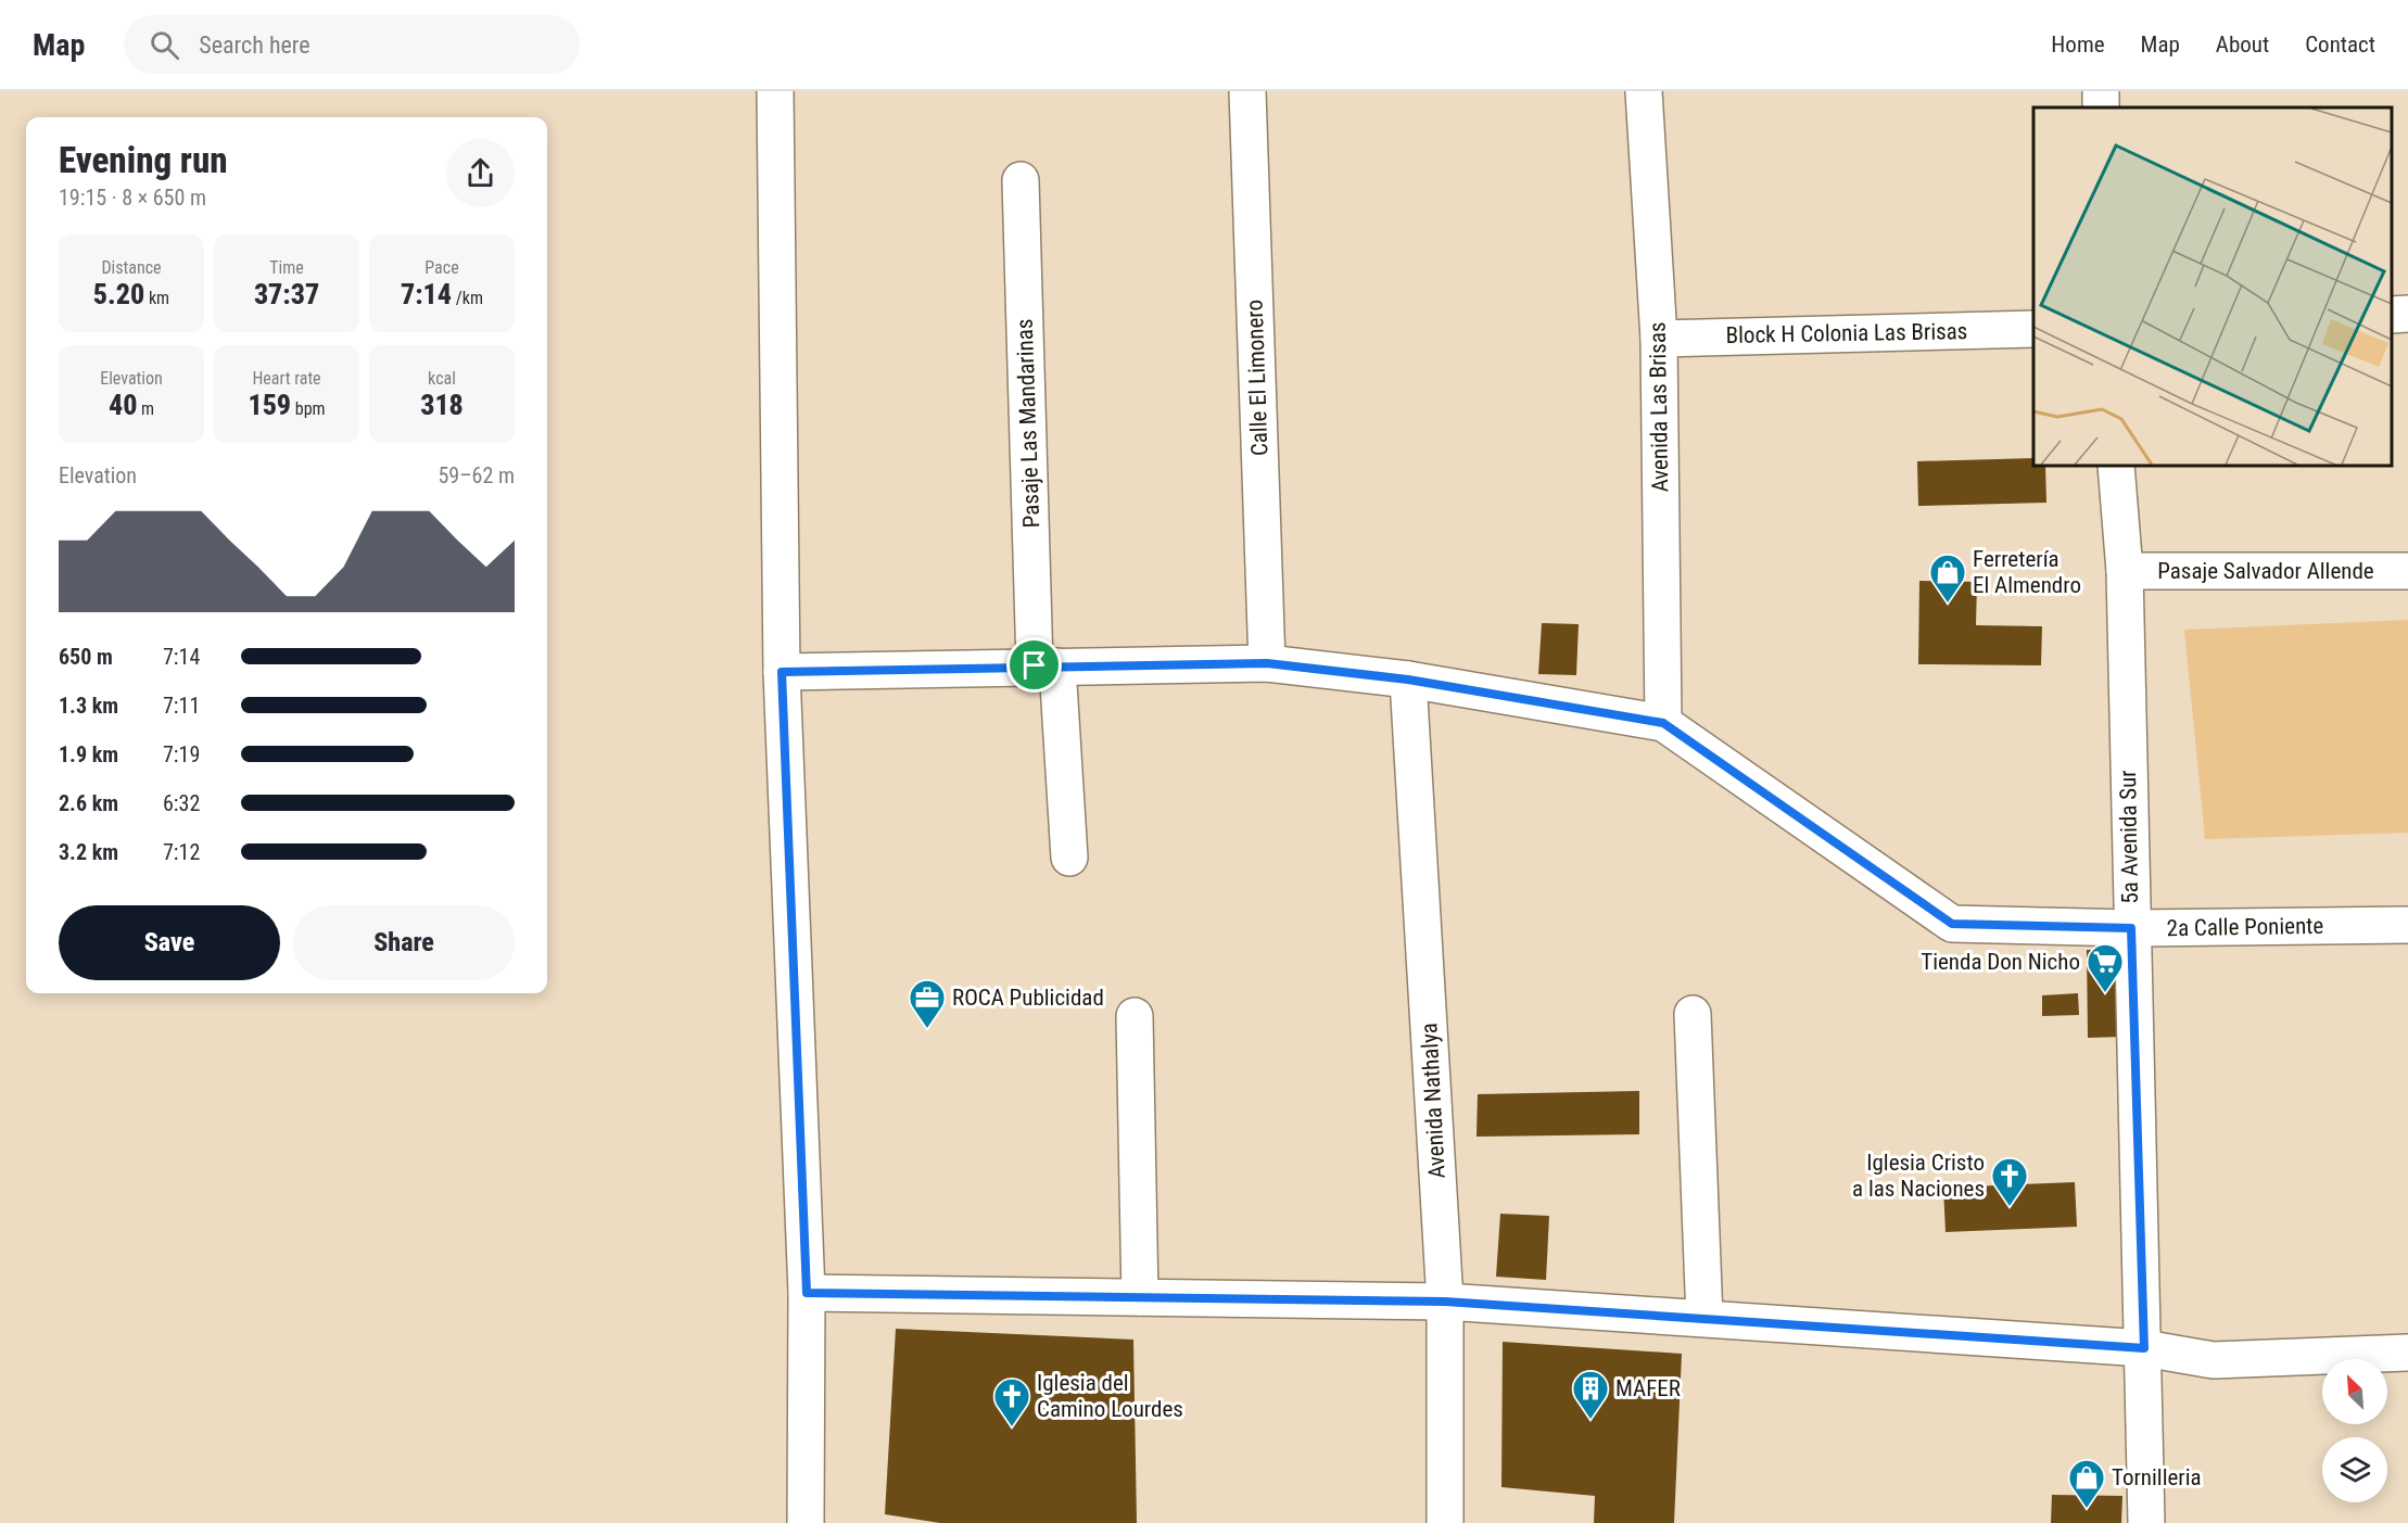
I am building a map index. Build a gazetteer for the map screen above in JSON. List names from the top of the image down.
{
  "streets": {
    "street": [
      "Block H Colonia Las Brisas",
      "Calle El Limonero",
      "Avenida Las Brisas",
      "Pasaje Las Mandarinas",
      "Pasaje Salvador Allende",
      "5a Avenida Sur",
      "2a Calle Poniente",
      "Avenida Nathalya"
    ]
  },
  "crossings": [
    ["Block H Colonia Las Brisas", "Avenida Las Brisas"],
    ["Calle El Limonero", "2a Calle Poniente"],
    ["Avenida Las Brisas", "2a Calle Poniente"],
    ["Pasaje Las Mandarinas", "2a Calle Poniente"],
    ["Pasaje Salvador Allende", "5a Avenida Sur"],
    ["5a Avenida Sur", "2a Calle Poniente"],
    ["2a Calle Poniente", "Avenida Nathalya"]
  ],
  "places": {
    "shop": ["Ferretería El Almendro", "Tornilleria"],
    "supermarket": ["Tienda Don Nicho"],
    "office": ["ROCA Publicidad"],
    "church": ["Iglesia Cristo a las Naciones", "Iglesia del Camino Lourdes"],
    "building": ["MAFER"]
  },
  "north": "top left",
  "page": {
    "header": "Map",
    "search": "Search here",
    "nav": [
      "Home",
      "Map",
      "About",
      "Contact"
    ],
    "heading": ["Evening run", "19:15 · 8 × 650 m"],
    "stats": [
      ["Distance", "5.20 km"],
      ["Time", "37:37"],
      ["Pace", "7:14 /km"],
      ["Elevation", "40 m"],
      ["Heart rate", "159 bpm"],
      ["kcal", "318"]
    ],
    "chart": ["Elevation", "59–62 m"],
    "list": [
      {
        "name": "650 m",
        "note": "7:14"
      },
      {
        "name": "1.3 km",
        "note": "7:11"
      },
      {
        "name": "1.9 km",
        "note": "7:19"
      },
      {
        "name": "2.6 km",
        "note": "6:32"
      },
      {
        "name": "3.2 km",
        "note": "7:12"
      }
    ],
    "buttons": ["Save", "Share"]
  }
}
